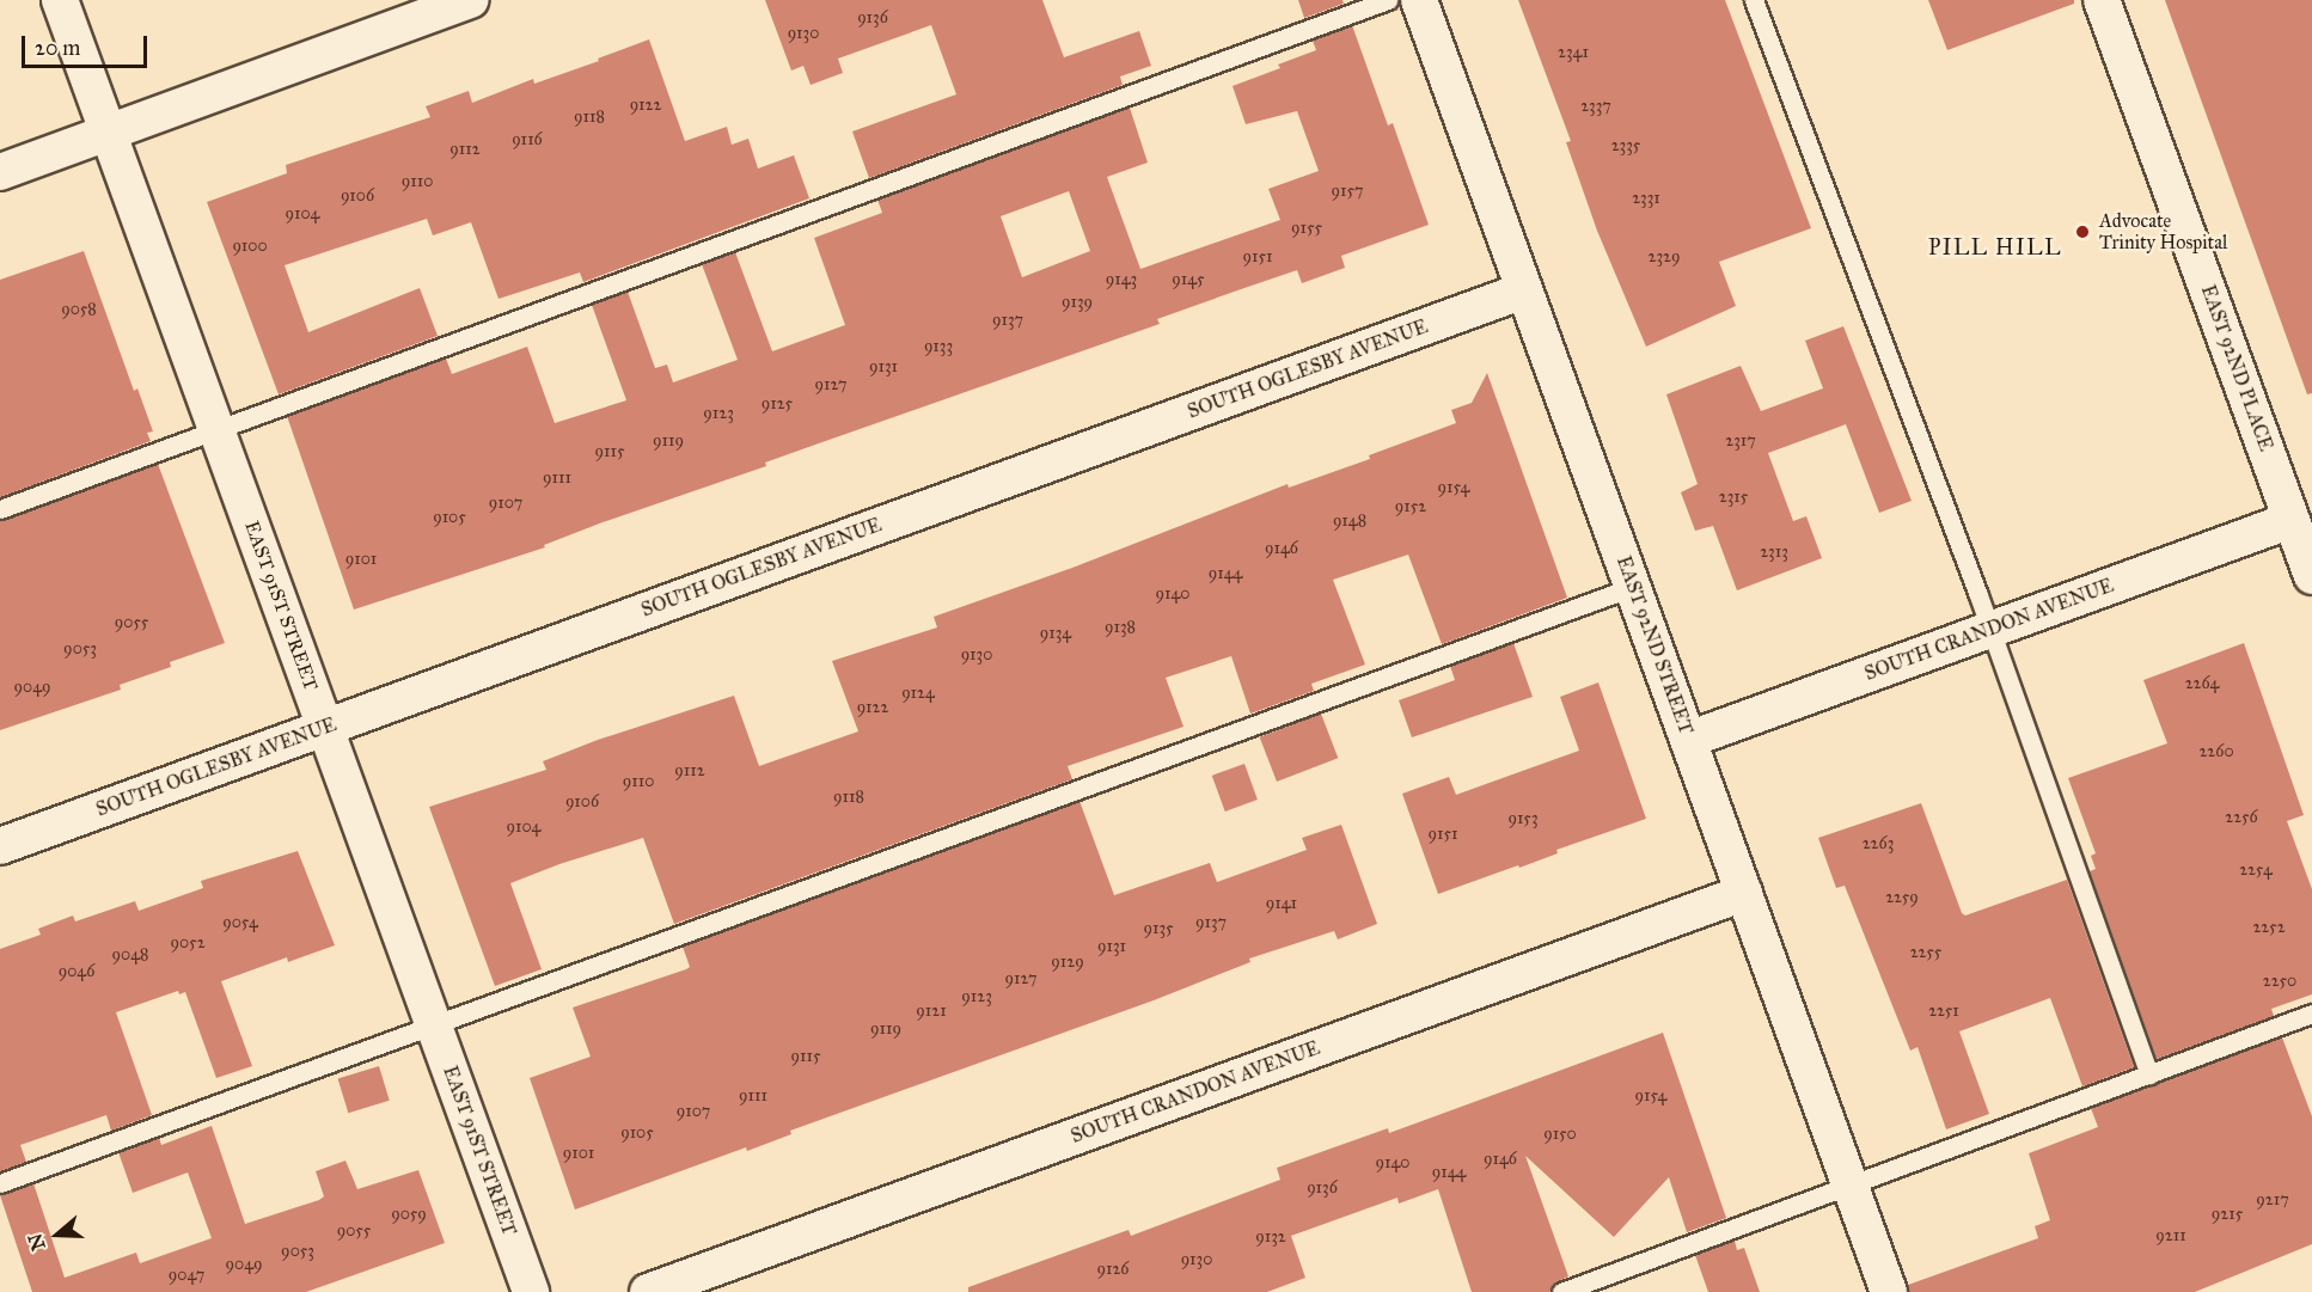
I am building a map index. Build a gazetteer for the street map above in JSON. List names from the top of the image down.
{
  "streets": {
    "street": [
      "EAST 92ND PLACE",
      "SOUTH OGLESBY AVENUE",
      "EAST 91ST STREET",
      "SOUTH CRANDON AVENUE",
      "EAST 92ND STREET"
    ]
  },
  "crossings": [
    ["EAST 92ND PLACE", "SOUTH CRANDON AVENUE"],
    ["SOUTH OGLESBY AVENUE", "EAST 91ST STREET"],
    ["SOUTH OGLESBY AVENUE", "EAST 92ND STREET"],
    ["SOUTH CRANDON AVENUE", "EAST 92ND STREET"]
  ],
  "districts": ["PILL HILL"],
  "places": ["Advocate Trinity Hospital"],
  "house_numbers": [
    "9136",
    "9130",
    "2341",
    "9122",
    "2337",
    "9118",
    "9116",
    "2335",
    "9112",
    "9110",
    "9157",
    "9106",
    "2331",
    "9104",
    "9155",
    "9100",
    "9151",
    "2329",
    "9143",
    "9145",
    "9139",
    "9058",
    "9137",
    "9133",
    "9131",
    "9127",
    "9125",
    "9123",
    "9119",
    "2317",
    "9115",
    "9111",
    "9154",
    "2315",
    "9107",
    "9152",
    "9105",
    "9148",
    "9146",
    "2313",
    "9101",
    "9144",
    "9140",
    "9055",
    "9138",
    "9134",
    "9053",
    "9130",
    "2264",
    "9049",
    "9124",
    "9122",
    "2260",
    "9112",
    "9110",
    "9118",
    "9106",
    "2256",
    "9153",
    "9104",
    "9151",
    "2263",
    "2254",
    "2259",
    "9141",
    "9054",
    "9137",
    "2252",
    "9135",
    "9052",
    "9131",
    "2255",
    "9048",
    "9129",
    "9046",
    "9127",
    "2250",
    "9123",
    "9121",
    "2251",
    "9119",
    "9115",
    "9111",
    "9154",
    "9107",
    "9105",
    "9150",
    "9101",
    "9146",
    "9140",
    "9144",
    "9136",
    "9217",
    "9059",
    "9215",
    "9055",
    "9211",
    "9132",
    "9053",
    "9130",
    "9049",
    "9126",
    "9047"
  ],
  "scale_bar": "20 m",
  "north": "left"
}
